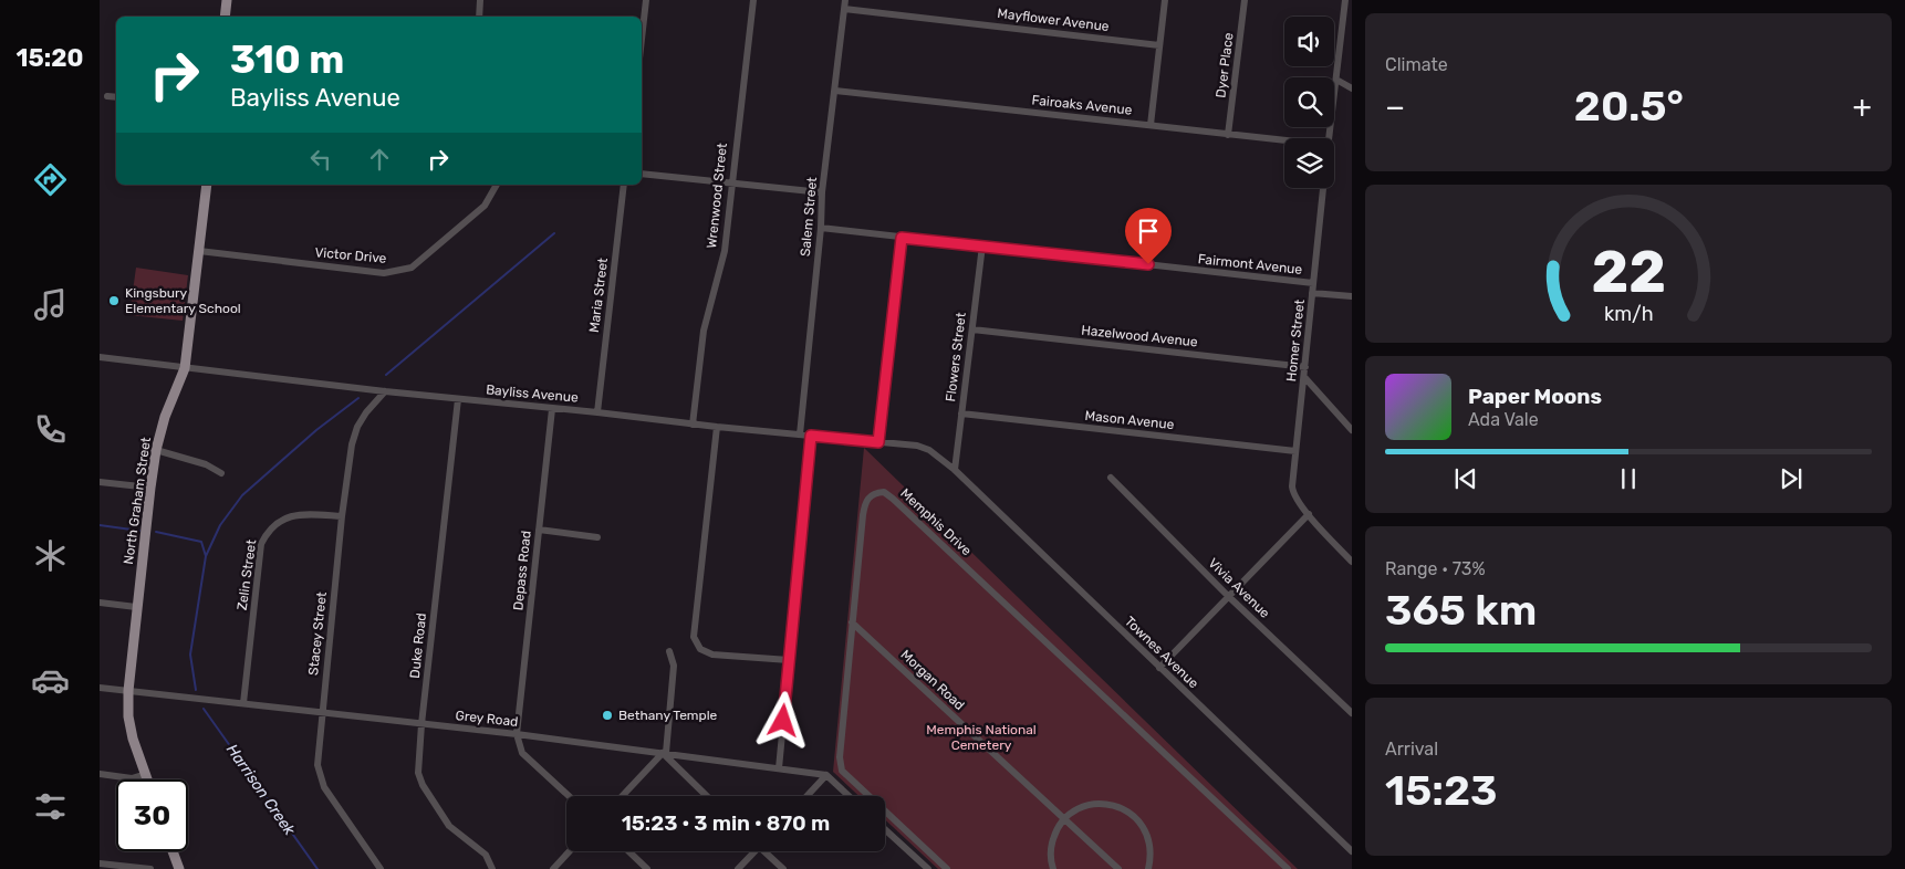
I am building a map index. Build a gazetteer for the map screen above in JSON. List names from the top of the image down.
{
  "streets": {
    "main road": ["North Graham Street"],
    "street": [
      "Mayflower Avenue",
      "Dyer Place",
      "Fairoaks Avenue",
      "Wrenwood Street",
      "Salem Street",
      "Victor Drive",
      "Fairmont Avenue",
      "Maria Street",
      "Hazelwood Avenue",
      "Homer Street",
      "Flowers Street",
      "Bayliss Avenue",
      "Mason Avenue",
      "Memphis Drive",
      "Depass Road",
      "Zelin Street",
      "Vivia Avenue",
      "Stacey Street",
      "Duke Road",
      "Townes Avenue",
      "Morgan Road",
      "Grey Road"
    ]
  },
  "crossings": [
    ["Mayflower Avenue", "Salem Street"],
    ["Dyer Place", "Fairoaks Avenue"],
    ["Fairoaks Avenue", "Salem Street"],
    ["Wrenwood Street", "Bayliss Avenue"],
    ["Salem Street", "Fairmont Avenue"],
    ["Salem Street", "Bayliss Avenue"],
    ["Victor Drive", "North Graham Street"],
    ["Fairmont Avenue", "Homer Street"],
    ["Fairmont Avenue", "Flowers Street"],
    ["Maria Street", "Bayliss Avenue"],
    ["Hazelwood Avenue", "Homer Street"],
    ["Hazelwood Avenue", "Flowers Street"],
    ["Homer Street", "Mason Avenue"],
    ["Flowers Street", "Bayliss Avenue"],
    ["Flowers Street", "Mason Avenue"],
    ["Flowers Street", "Townes Avenue"],
    ["Bayliss Avenue", "North Graham Street"],
    ["Bayliss Avenue", "Depass Road"],
    ["Bayliss Avenue", "Stacey Street"],
    ["Bayliss Avenue", "Duke Road"],
    ["Bayliss Avenue", "Townes Avenue"],
    ["North Graham Street", "Grey Road"],
    ["Memphis Drive", "Morgan Road"],
    ["Depass Road", "Grey Road"],
    ["Zelin Street", "Stacey Street"],
    ["Zelin Street", "Grey Road"],
    ["Stacey Street", "Grey Road"],
    ["Duke Road", "Grey Road"]
  ],
  "water": ["Harrison Creek"],
  "parks": ["Memphis National Cemetery"],
  "places": ["Kingsbury Elementary School", "Bethany Temple"],
  "page": {
    "tabs": "15:20",
    "tile": [
      "Climate",
      ["Range · 73%", "365 km"],
      ["Arrival", "15:23"]
    ],
    "turn": ["310 m", "Bayliss Avenue"],
    "heat": ["−", "20.5°", "+"],
    "song": ["Paper Moons", "Ada Vale"],
    "limit": "30",
    "trip": "15:23 · 3 min · 870 m",
    "gauge": ["22", "km/h"]
  }
}
